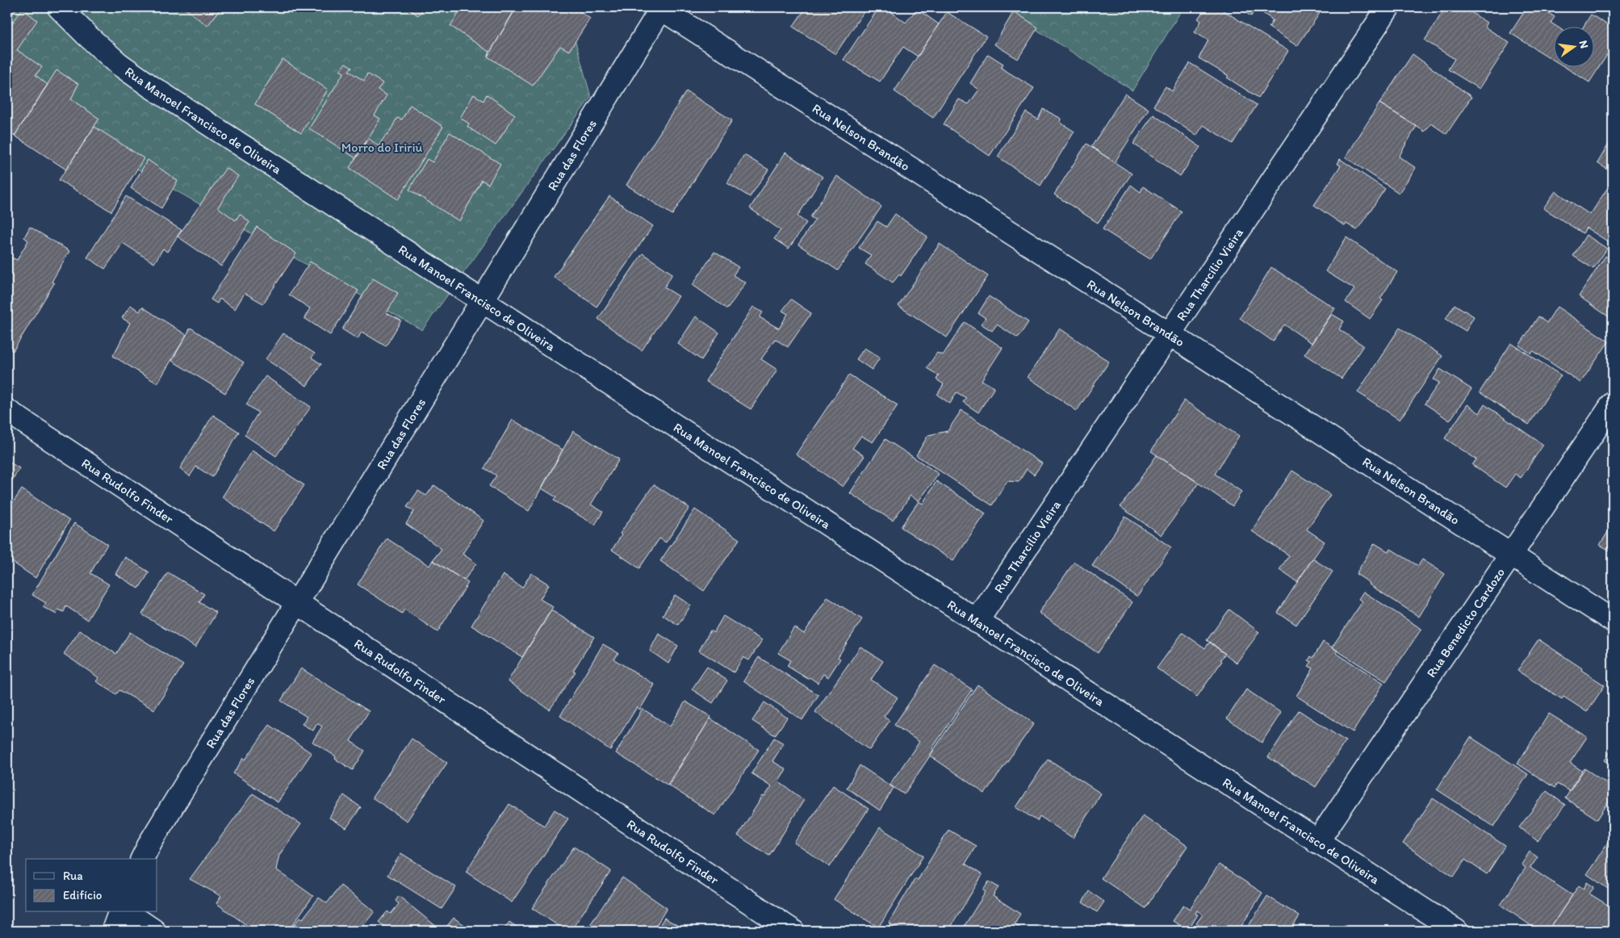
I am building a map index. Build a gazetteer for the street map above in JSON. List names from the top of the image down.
{
  "streets": {
    "street": [
      "Rua Manoel Francisco de Oliveira",
      "Rua Nelson Brandão",
      "Rua das Flores",
      "Rua Tharcílio Vieira",
      "Rua Rudolfo Finder",
      "Rua Benedicto Cardozo"
    ]
  },
  "crossings": [
    ["Rua Manoel Francisco de Oliveira", "Rua das Flores"],
    ["Rua Manoel Francisco de Oliveira", "Rua Tharcílio Vieira"],
    ["Rua Manoel Francisco de Oliveira", "Rua Benedicto Cardozo"],
    ["Rua Nelson Brandão", "Rua das Flores"],
    ["Rua Nelson Brandão", "Rua Tharcílio Vieira"],
    ["Rua Nelson Brandão", "Rua Benedicto Cardozo"],
    ["Rua das Flores", "Rua Rudolfo Finder"]
  ],
  "parks": ["Morro do Iririú"],
  "legend": ["Rua", "Edifício"],
  "north": "right"
}
